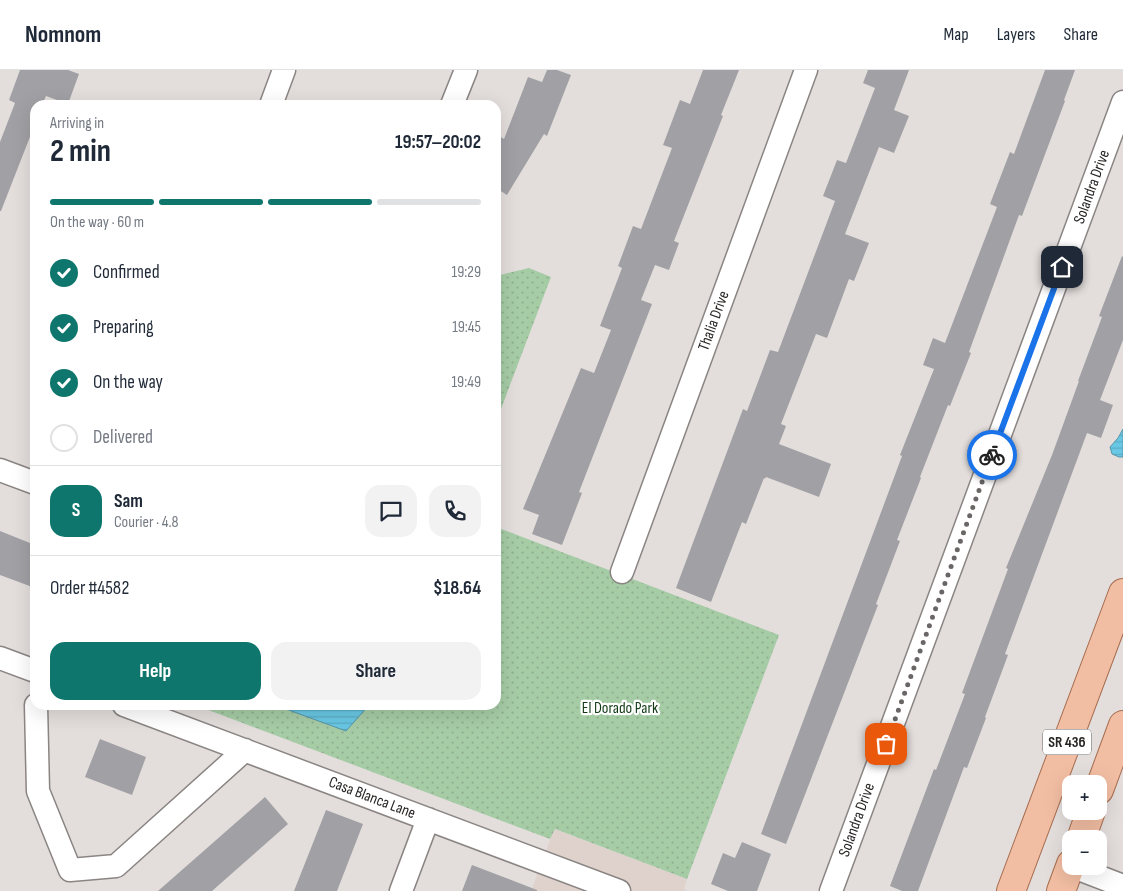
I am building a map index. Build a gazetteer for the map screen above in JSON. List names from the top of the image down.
{
  "streets": {
    "main road": ["SR 436"],
    "street": ["Solandra Drive", "Thalia Drive", "Casa Blanca Lane"]
  },
  "parks": ["El Dorado Park"],
  "page": {
    "header": "Nomnom",
    "nav": ["Map", "Layers", "Share"],
    "heading": ["2 min", "Arriving in", "19:57–20:02"],
    "panel": [
      "Sam",
      "Courier · 4.8",
      "Order #4582",
      "$18.64"
    ],
    "bar": "On the way · 60 m",
    "list": [
      ["Confirmed", "19:29"],
      ["Preparing", "19:45"],
      ["On the way", "19:49"],
      "Delivered"
    ],
    "round": "S",
    "buttons": ["Help", "Share"],
    "map_buttons": ["+", "−"]
  }
}
